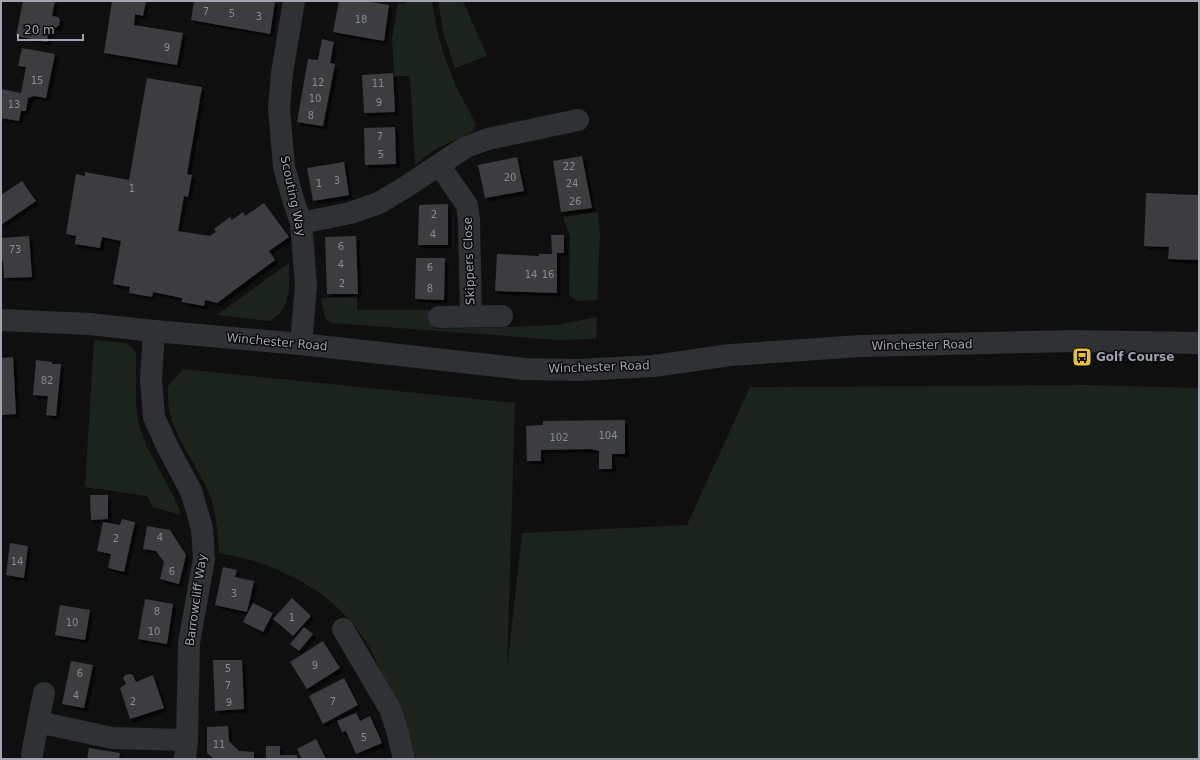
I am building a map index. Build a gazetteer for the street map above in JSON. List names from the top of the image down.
{
  "streets": {
    "street": [
      "Scouting Way",
      "Skippers Close",
      "Winchester Road",
      "Barrowcliff Way"
    ]
  },
  "crossings": [
    ["Scouting Way", "Winchester Road"],
    ["Winchester Road", "Barrowcliff Way"]
  ],
  "places": {
    "bus stop": ["Golf Course"]
  },
  "house_numbers": [
    "7",
    "5",
    "3",
    "18",
    "9",
    "15",
    "12",
    "11",
    "10",
    "9",
    "13",
    "8",
    "7",
    "5",
    "22",
    "20",
    "3",
    "1",
    "24",
    "1",
    "26",
    "2",
    "4",
    "6",
    "73",
    "4",
    "6",
    "14",
    "16",
    "2",
    "8",
    "82",
    "104",
    "102",
    "4",
    "2",
    "14",
    "6",
    "3",
    "8",
    "1",
    "10",
    "10",
    "9",
    "5",
    "6",
    "7",
    "4",
    "2",
    "7",
    "9",
    "5",
    "11"
  ],
  "scale_bar": "20 m"
}
